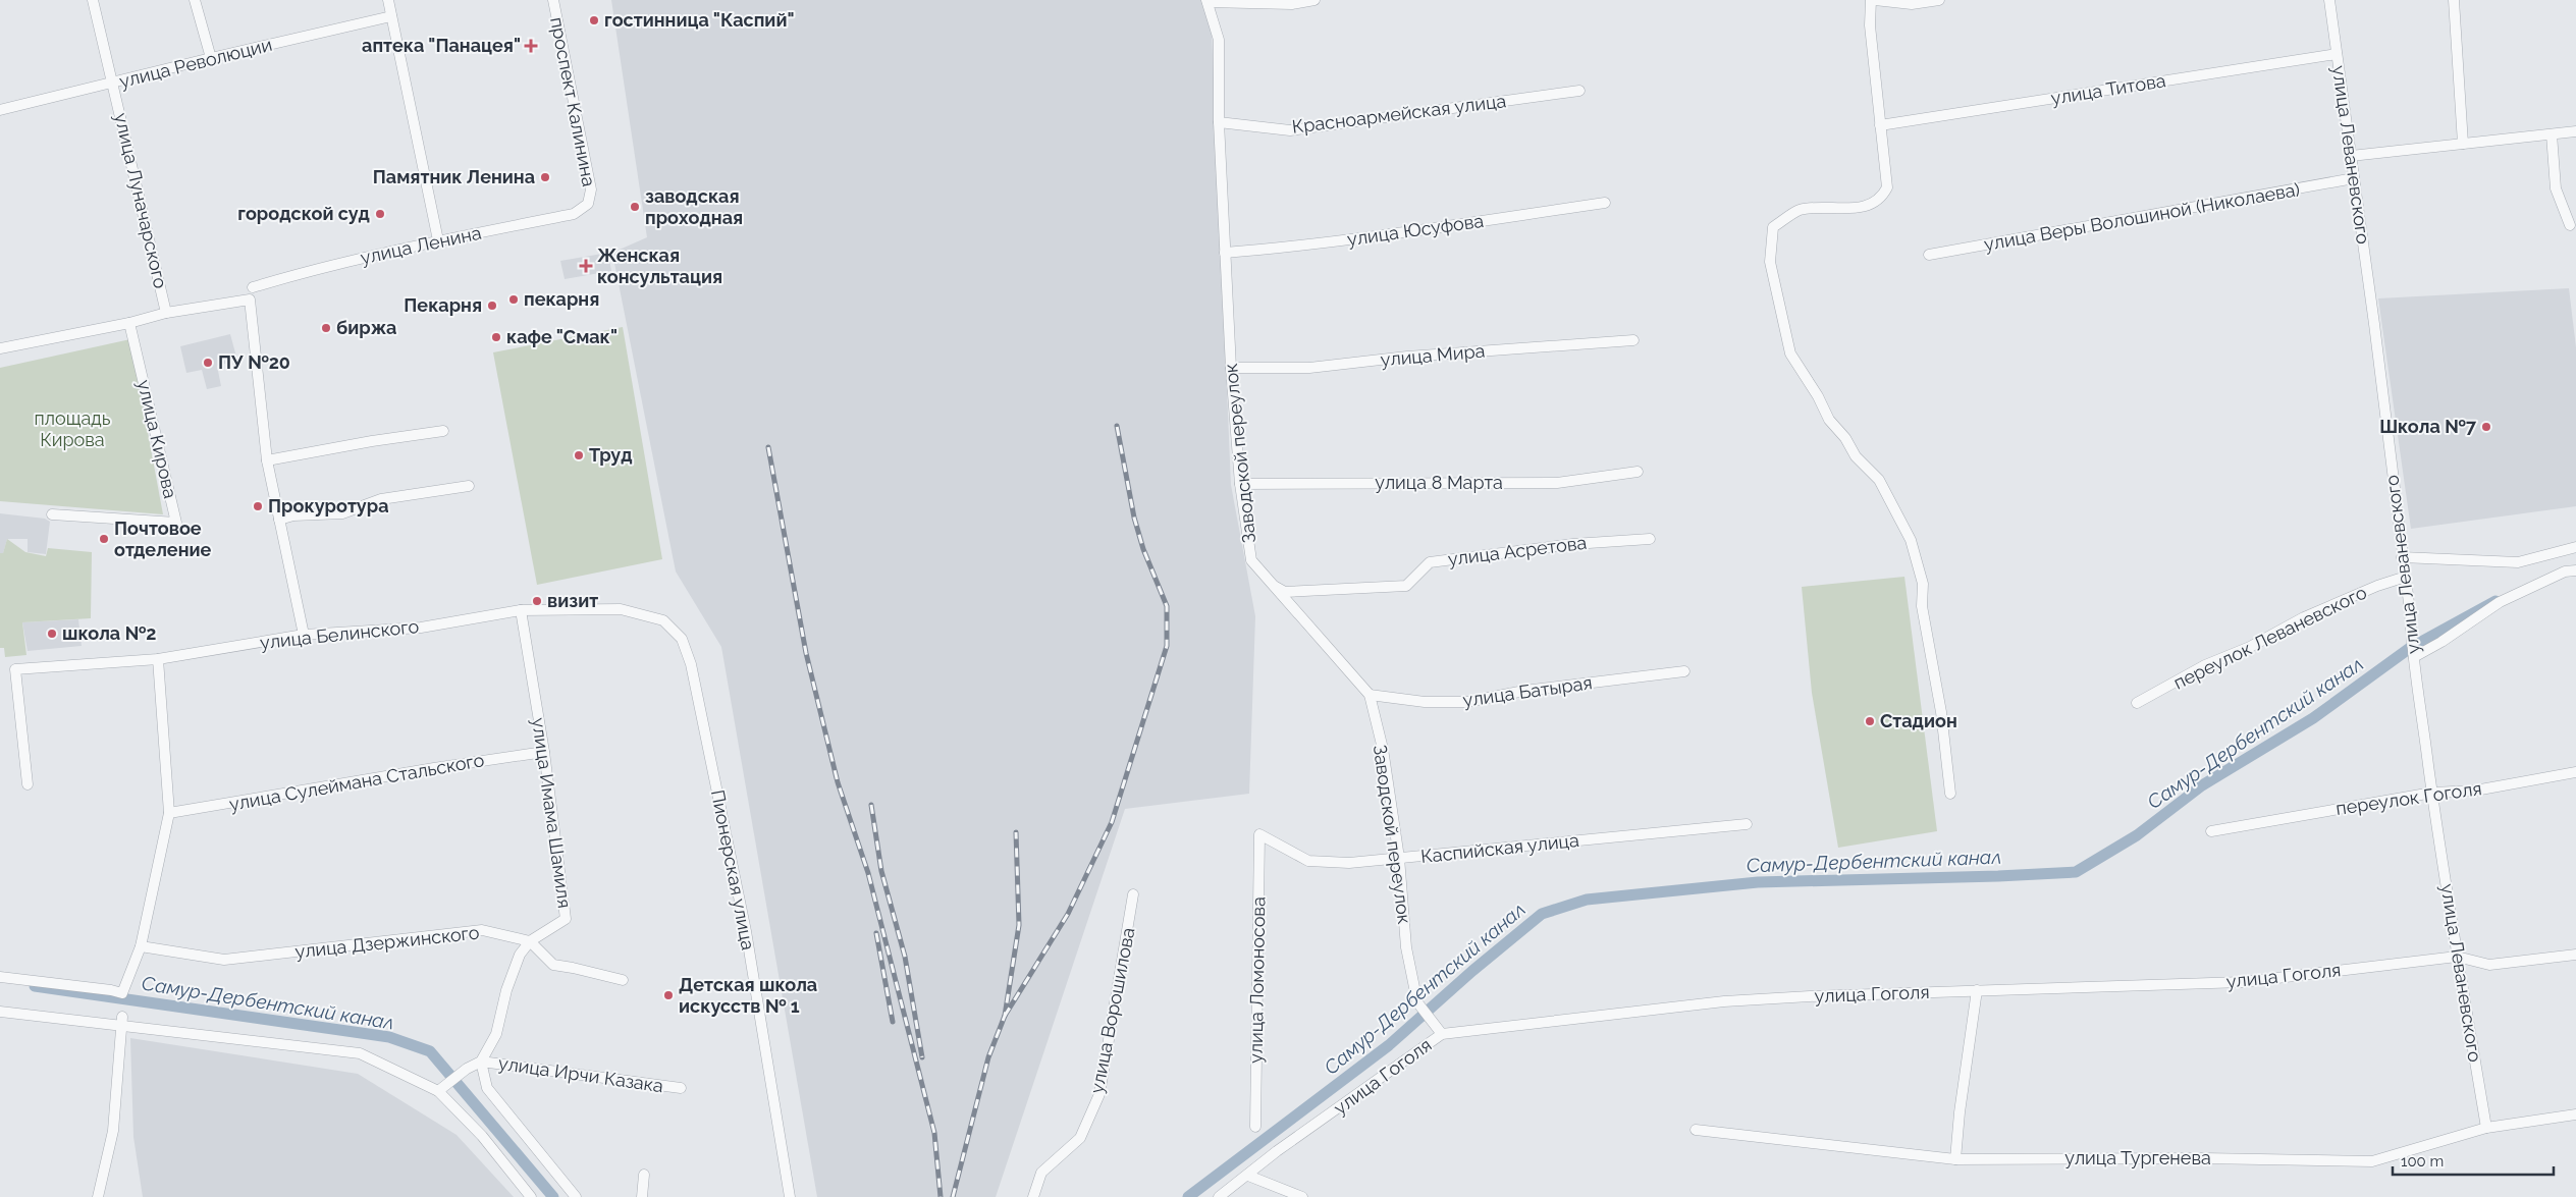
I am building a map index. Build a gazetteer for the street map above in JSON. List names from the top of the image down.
{
  "streets": {
    "street": [
      "улица Революции",
      "улица Титова",
      "проспект Калинина",
      "Красноармейская улица",
      "улица Леваневского",
      "улица Луначарского",
      "улица Веры Волошиной (Николаева)",
      "улица Юсуфова",
      "улица Ленина",
      "улица Мира",
      "улица Кирова",
      "Заводской переулок",
      "улица 8 Марта",
      "улица Асретова",
      "улица Белинского",
      "переулок Леваневского",
      "улица Батырая",
      "улица Сулеймана Стальского",
      "переулок Гоголя",
      "улица Имама Шамиля",
      "Каспийская улица",
      "Пионерская улица",
      "улица Дзержинского",
      "улица Гоголя",
      "улица Ломоносова",
      "улица Ворошилова",
      "улица Ирчи Казака",
      "улица Тургенева"
    ]
  },
  "crossings": [
    ["улица Революции", "улица Луначарского"],
    ["улица Титова", "улица Леваневского"],
    ["проспект Калинина", "улица Ленина"],
    ["Красноармейская улица", "Заводской переулок"],
    ["улица Леваневского", "улица Веры Волошиной (Николаева)"],
    ["улица Леваневского", "переулок Леваневского"],
    ["улица Леваневского", "переулок Гоголя"],
    ["улица Леваневского", "улица Гоголя"],
    ["улица Леваневского", "улица Тургенева"],
    ["улица Юсуфова", "Заводской переулок"],
    ["улица Мира", "Заводской переулок"],
    ["Заводской переулок", "улица 8 Марта"],
    ["Заводской переулок", "улица Асретова"],
    ["Заводской переулок", "улица Батырая"],
    ["Заводской переулок", "Каспийская улица"],
    ["Заводской переулок", "улица Гоголя"],
    ["улица Белинского", "улица Имама Шамиля"],
    ["улица Белинского", "Пионерская улица"],
    ["улица Сулеймана Стальского", "улица Имама Шамиля"],
    ["улица Имама Шамиля", "улица Дзержинского"],
    ["улица Имама Шамиля", "улица Ирчи Казака"],
    ["Каспийская улица", "улица Ломоносова"]
  ],
  "water": ["Самур-Дербентский канал"],
  "parks": ["площадь Кирова"],
  "places": {
    "other": [
      "гостинница \"Каспий\"",
      "Памятник Ленина",
      "заводская проходная",
      "городской суд",
      "пекарня",
      "Пекарня",
      "биржа",
      "кафе \"Смак\"",
      "ПУ №20",
      "Школа №7",
      "Труд",
      "Прокуротура",
      "Почтовое отделение",
      "визит",
      "школа №2",
      "Стадион",
      "Детская школа искусств № 1"
    ],
    "health": ["аптека \"Панацея\"", "Женская консультация"]
  },
  "scale_bar": "100 m"
}
